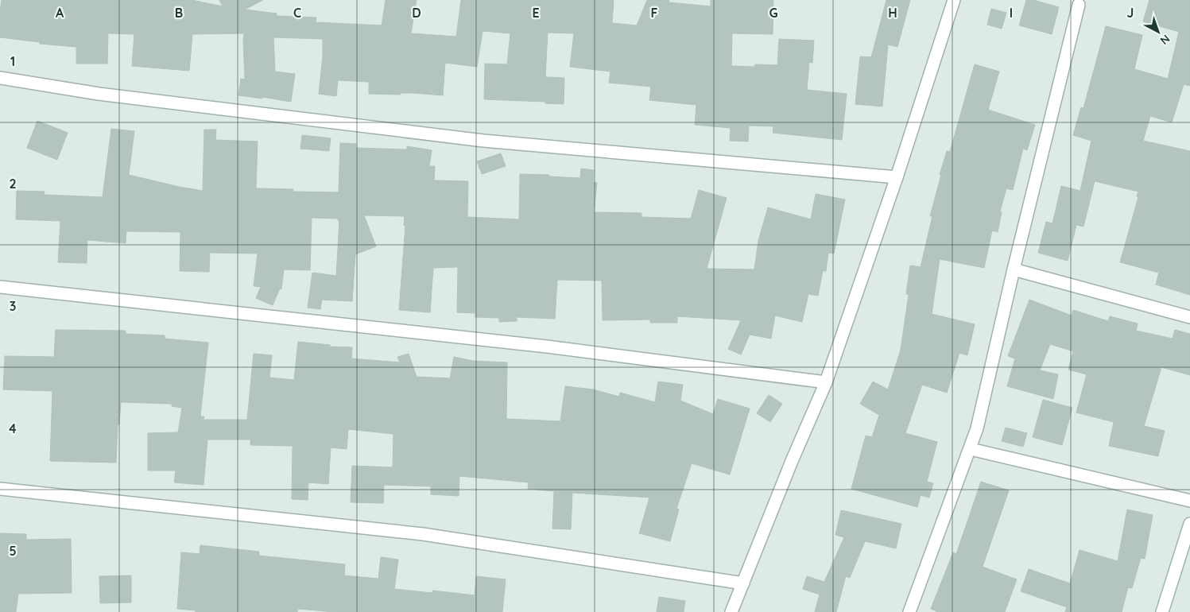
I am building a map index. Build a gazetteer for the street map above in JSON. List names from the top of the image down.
{
  "north": "bottom right",
  "grid": {
    "columns": [
      "A",
      "B",
      "C",
      "D",
      "E",
      "F",
      "G",
      "H",
      "I",
      "J"
    ],
    "rows": [
      "1",
      "2",
      "3",
      "4",
      "5"
    ]
  }
}
